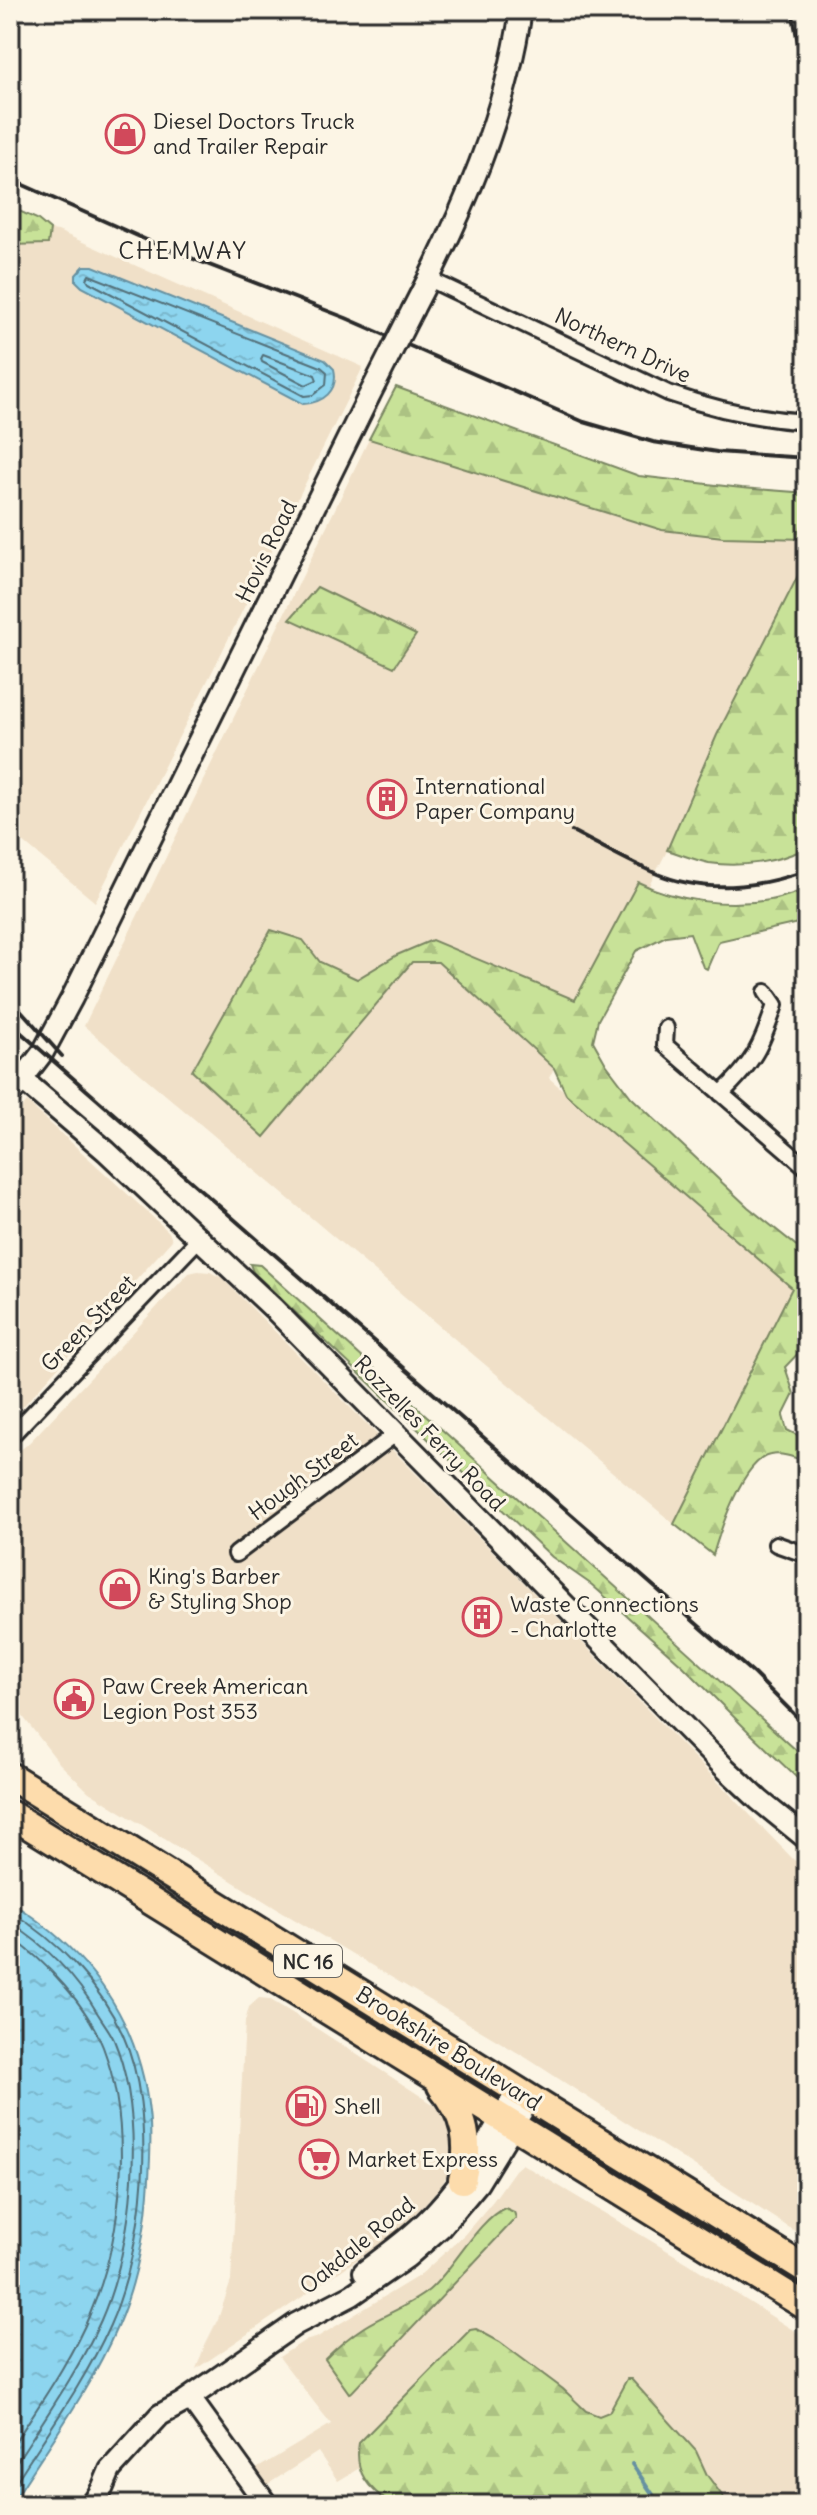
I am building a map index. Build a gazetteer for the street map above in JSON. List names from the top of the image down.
{
  "streets": {
    "highway": ["NC 16", "Brookshire Boulevard"],
    "street": [
      "Northern Drive",
      "Hovis Road",
      "Green Street",
      "Rozzelles Ferry Road",
      "Hough Street",
      "Oakdale Road"
    ]
  },
  "crossings": [
    ["Northern Drive", "Hovis Road"],
    ["Hovis Road", "Rozzelles Ferry Road"],
    ["Green Street", "Rozzelles Ferry Road"],
    ["Rozzelles Ferry Road", "Hough Street"],
    ["Brookshire Boulevard", "Oakdale Road"]
  ],
  "districts": ["CHEMWAY"],
  "places": {
    "shop": ["Diesel Doctors Truck and Trailer Repair", "King's Barber & Styling Shop"],
    "building": ["International Paper Company", "Waste Connections - Charlotte"],
    "public building": ["Paw Creek American Legion Post 353"],
    "fuel station": ["Shell"],
    "supermarket": ["Market Express"]
  }
}
